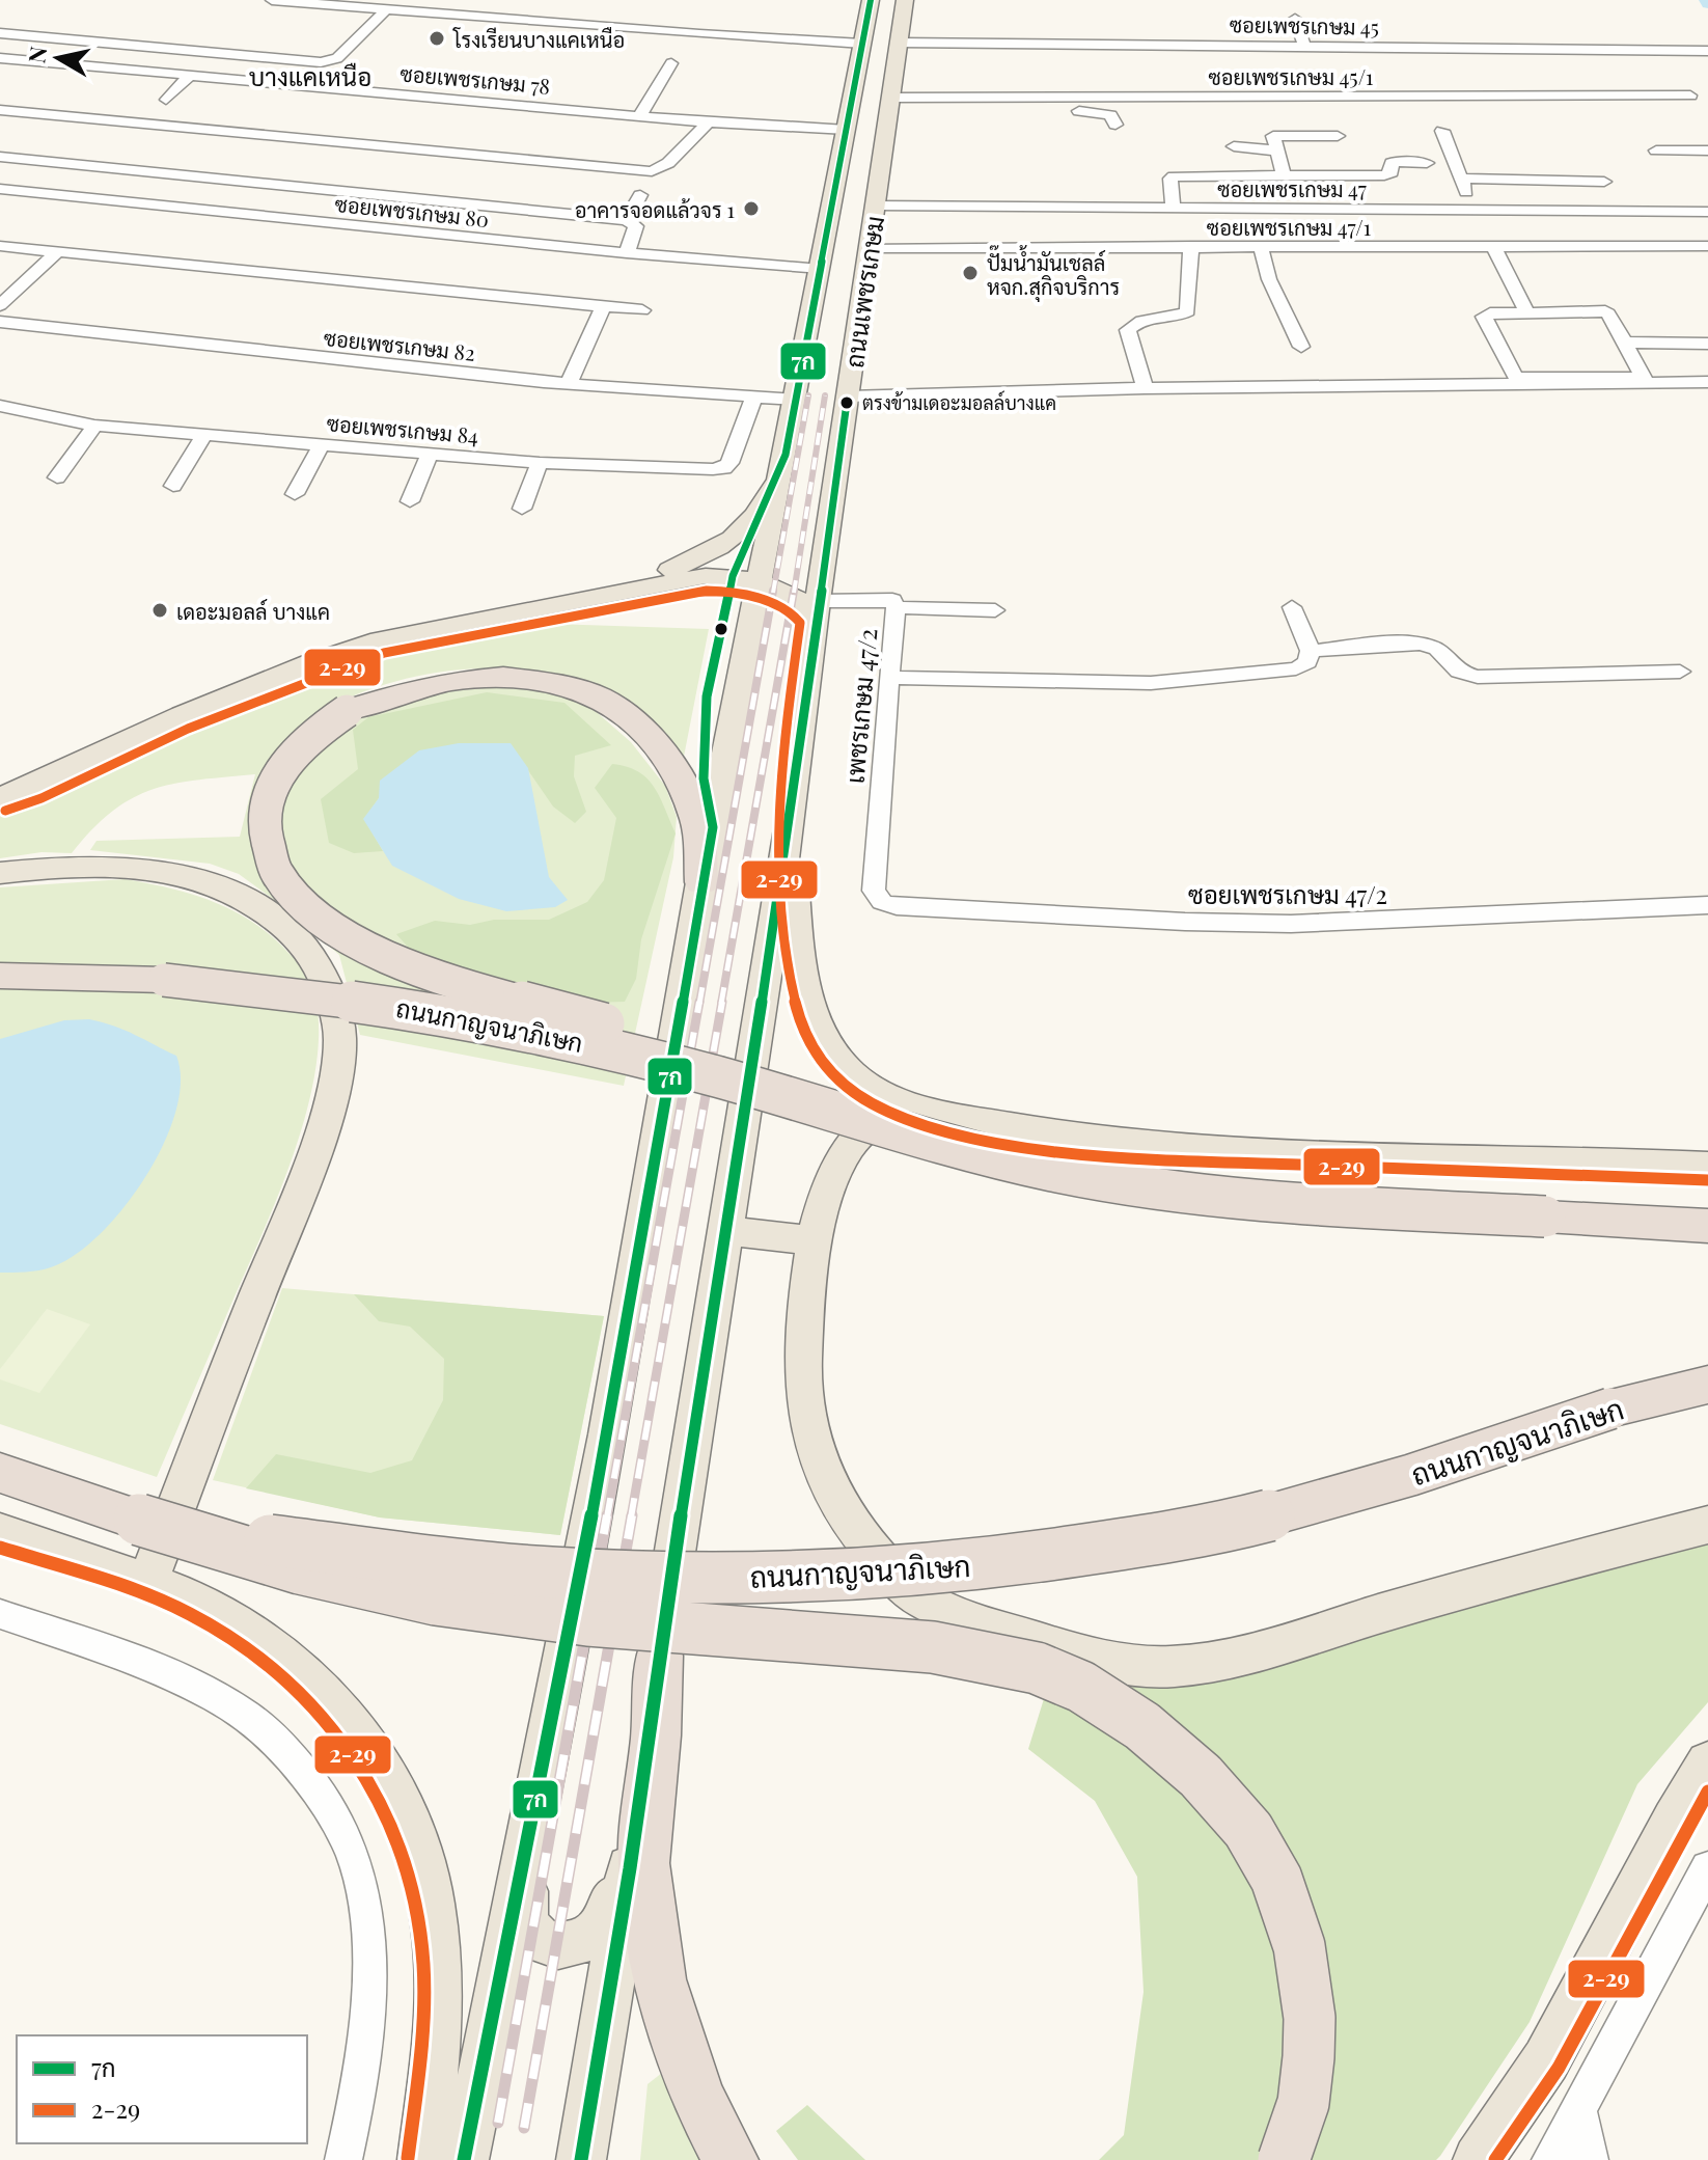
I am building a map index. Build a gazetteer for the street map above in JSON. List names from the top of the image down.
{
  "streets": {
    "highway": ["ถนนกาญจนาภิเษก"],
    "main road": ["ถนนเพชรเกษม"],
    "street": [
      "ซอยเพชรเกษม 45",
      "ซอยเพชรเกษม 45/1",
      "ซอยเพชรเกษม 78",
      "ซอยเพชรเกษม 47",
      "ซอยเพชรเกษม 80",
      "ซอยเพชรเกษม 47/1",
      "ซอยเพชรเกษม 82",
      "ซอยเพชรเกษม 84",
      "เพชรเกษม 47/2",
      "ซอยเพชรเกษม 47/2"
    ]
  },
  "crossings": [
    ["ซอยเพชรเกษม 45", "ถนนเพชรเกษม"],
    ["ซอยเพชรเกษม 45/1", "ถนนเพชรเกษม"],
    ["ซอยเพชรเกษม 78", "ถนนเพชรเกษม"],
    ["ซอยเพชรเกษม 47", "ถนนเพชรเกษม"],
    ["ซอยเพชรเกษม 80", "ถนนเพชรเกษม"],
    ["ซอยเพชรเกษม 47/1", "ถนนเพชรเกษม"],
    ["ถนนเพชรเกษม", "ซอยเพชรเกษม 82"],
    ["ถนนเพชรเกษม", "เพชรเกษม 47/2"],
    ["ซอยเพชรเกษม 82", "ซอยเพชรเกษม 84"],
    ["เพชรเกษม 47/2", "ซอยเพชรเกษม 47/2"]
  ],
  "districts": ["บางแคเหนือ"],
  "places": [
    "โรงเรียนบางแคเหนือ",
    "อาคารจอดแล้วจร 1",
    "ปั๊มน้ำมันเชลล์ หจก.สุกิจบริการ",
    "ตรงข้ามเดอะมอลล์บางแค",
    "เดอะมอลล์ บางแค"
  ],
  "lines": ["transit line 7ก", "transit line 2-29"],
  "legend": ["7ก", "2-29"],
  "north": "left"
}
